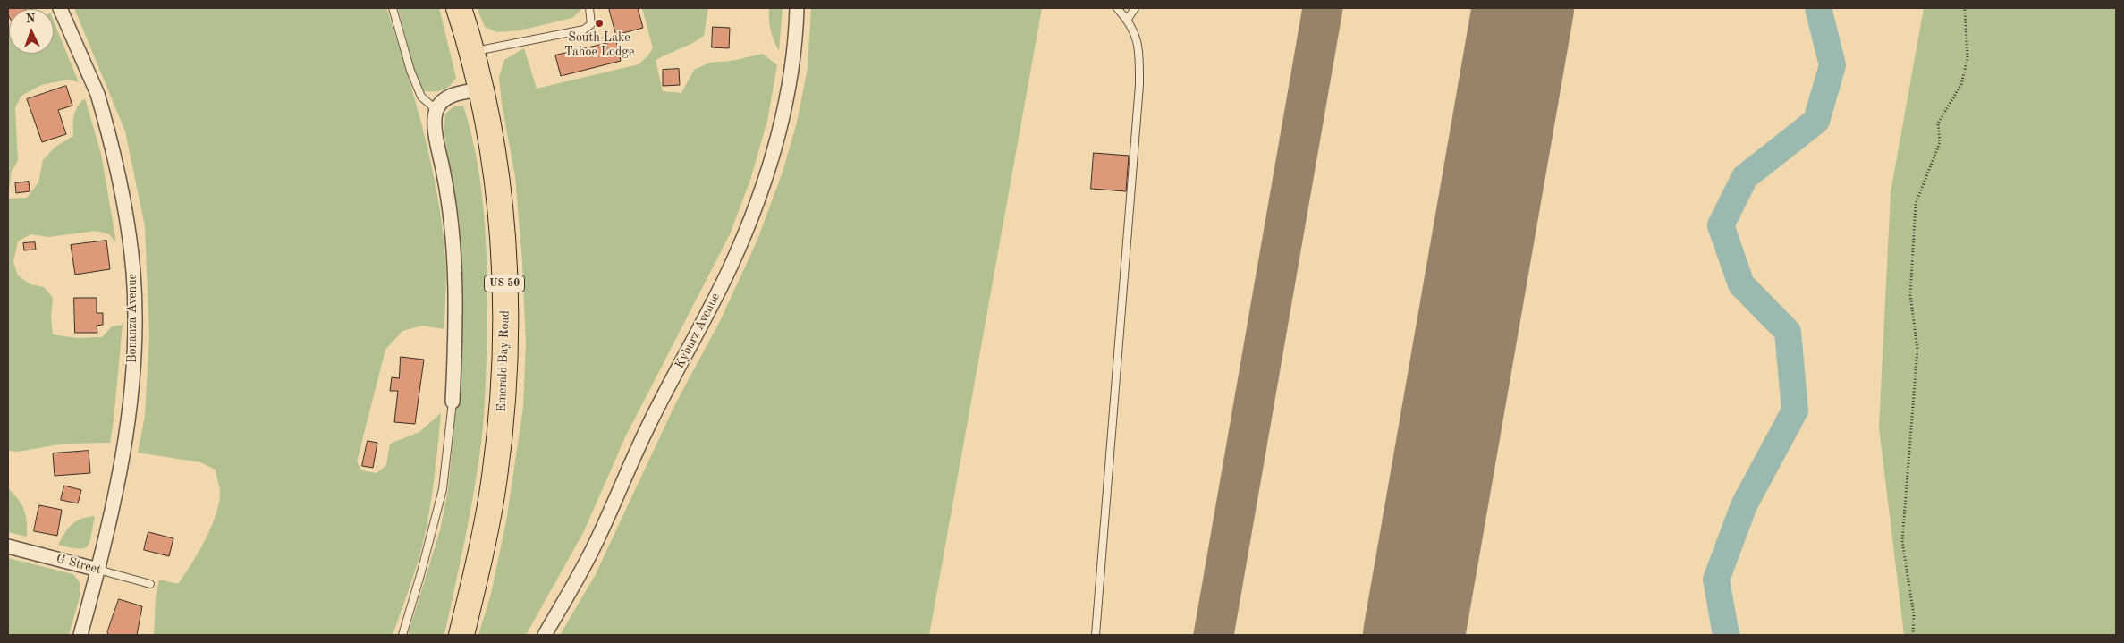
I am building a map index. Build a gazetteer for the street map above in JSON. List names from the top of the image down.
{
  "streets": {
    "highway": ["US 50", "Emerald Bay Road"],
    "street": ["Bonanza Avenue", "Kyburz Avenue", "G Street"]
  },
  "crossings": [
    ["Bonanza Avenue", "G Street"]
  ],
  "places": ["South Lake Tahoe Lodge"],
  "north": "top"
}
